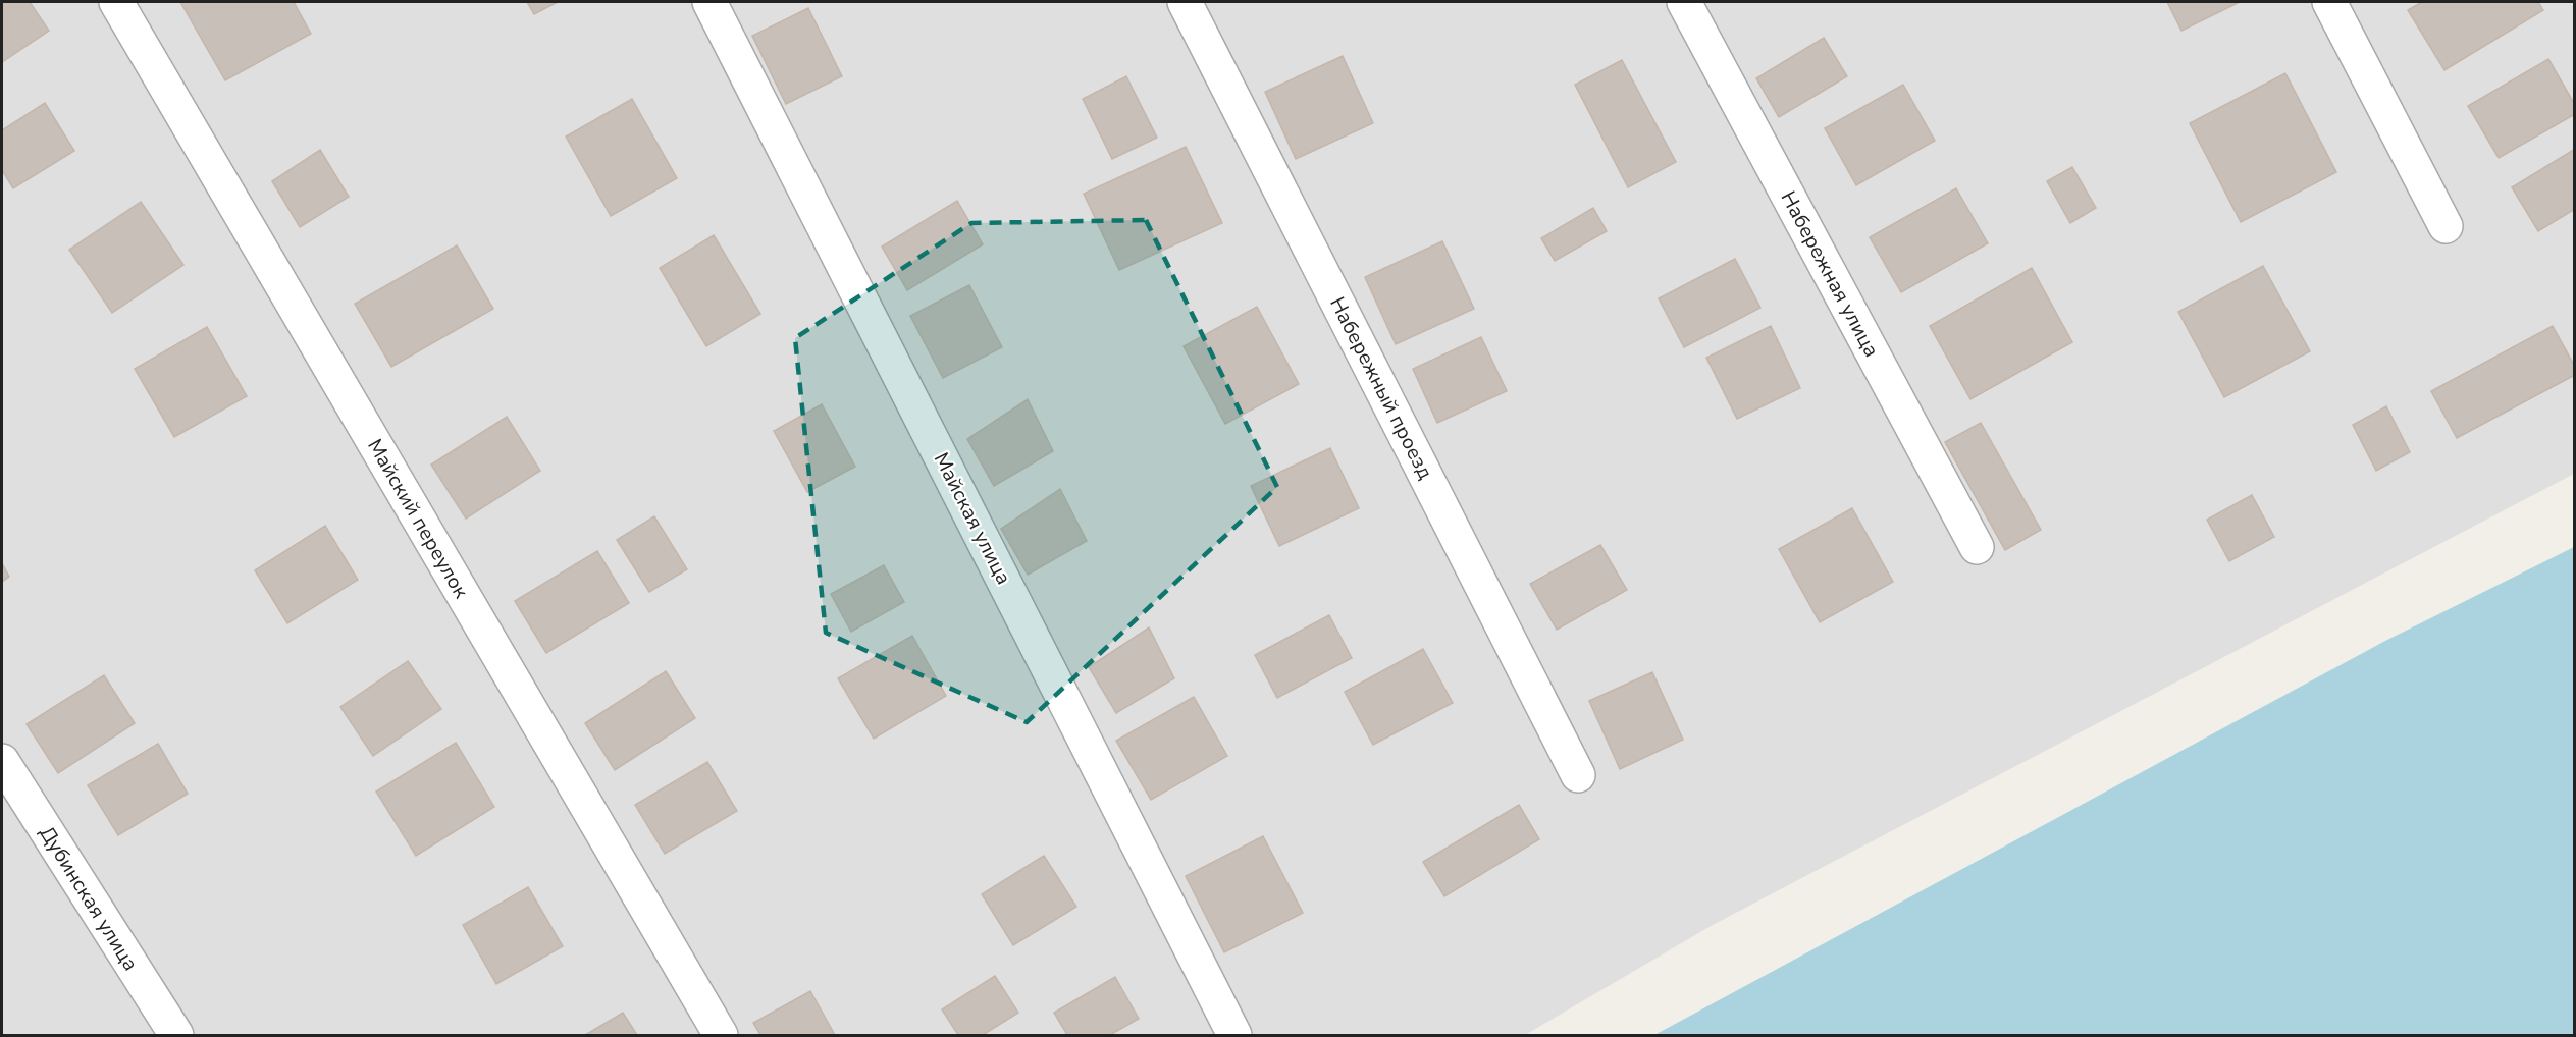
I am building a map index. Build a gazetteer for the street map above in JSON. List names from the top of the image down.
{
  "streets": {
    "street": [
      "Набережная улица",
      "Набережный проезд",
      "Майский переулок",
      "Майская улица",
      "Дубинская улица"
    ]
  }
}
